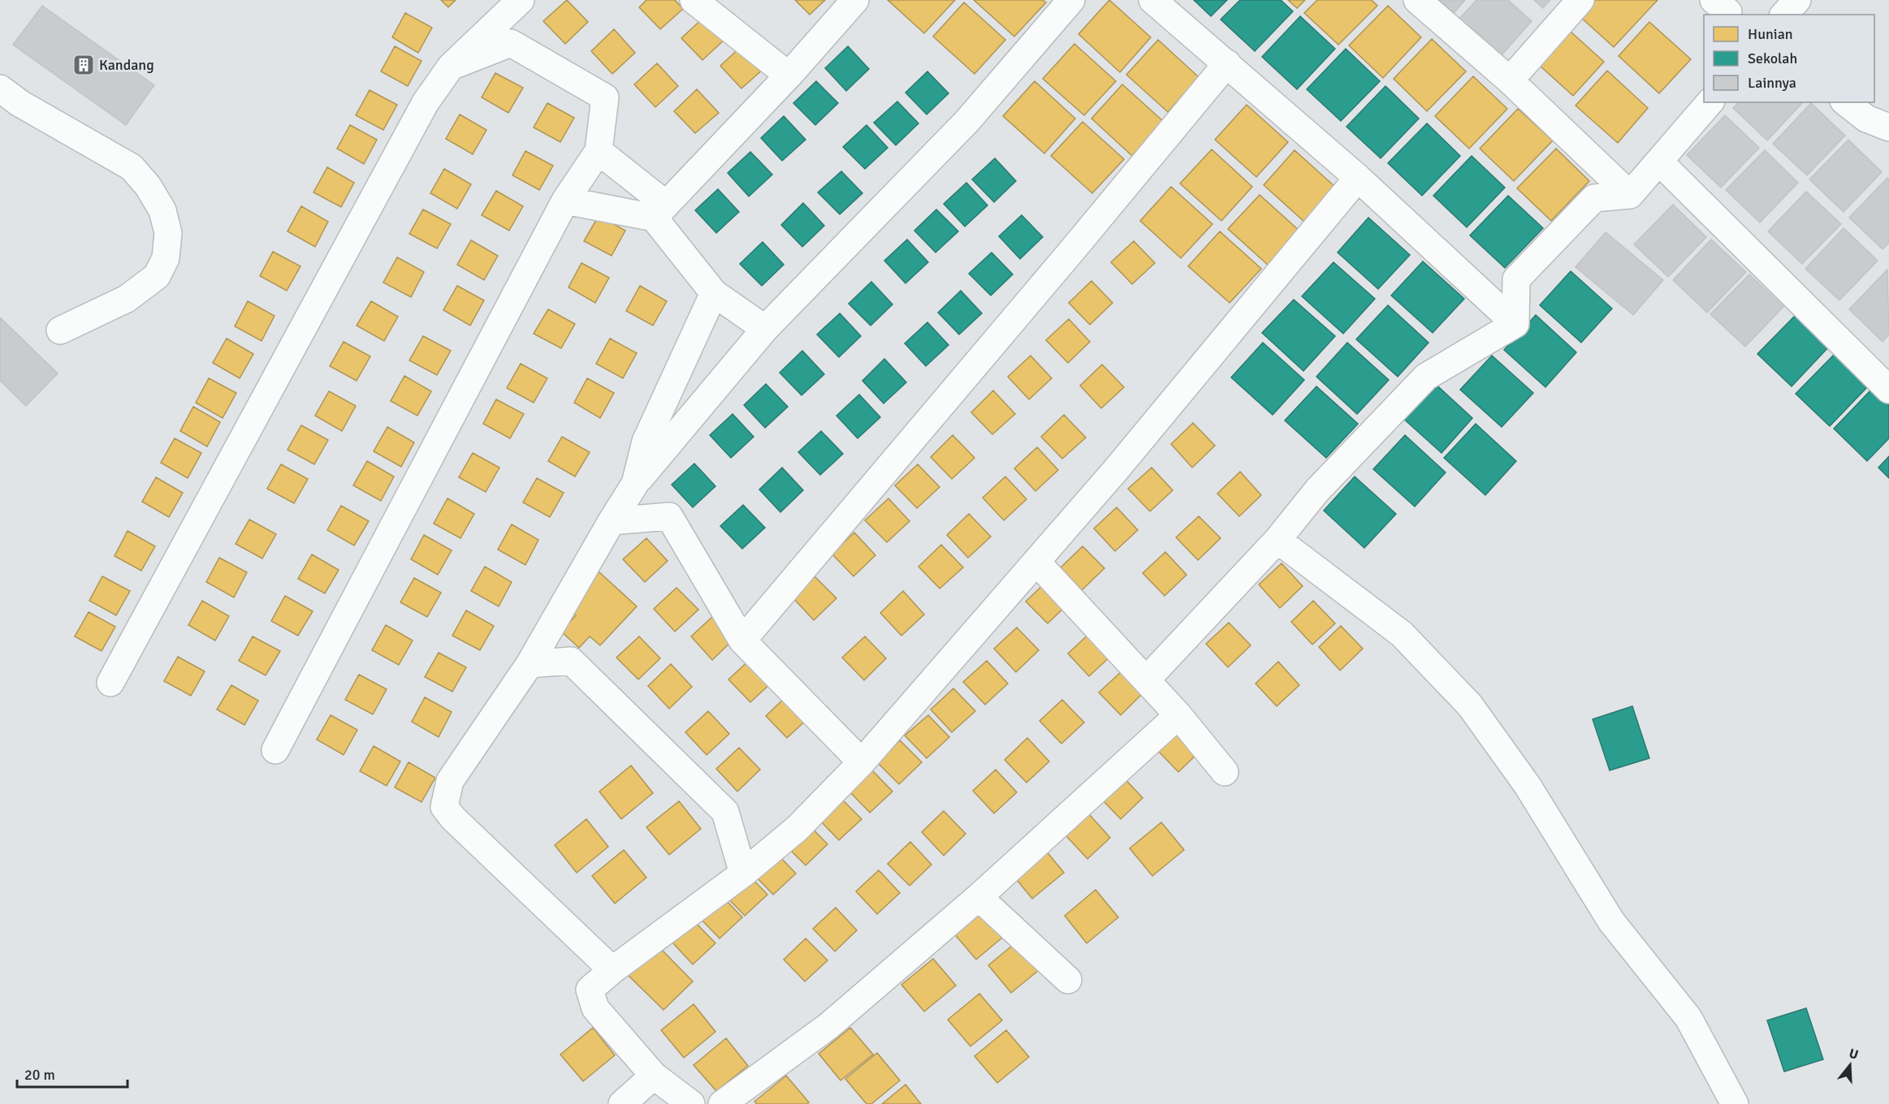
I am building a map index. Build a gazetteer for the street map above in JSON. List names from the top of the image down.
{
  "places": {
    "building": ["Kandang"]
  },
  "legend": ["Hunian", "Sekolah", "Lainnya"],
  "scale_bar": "20 m",
  "north": "top"
}
